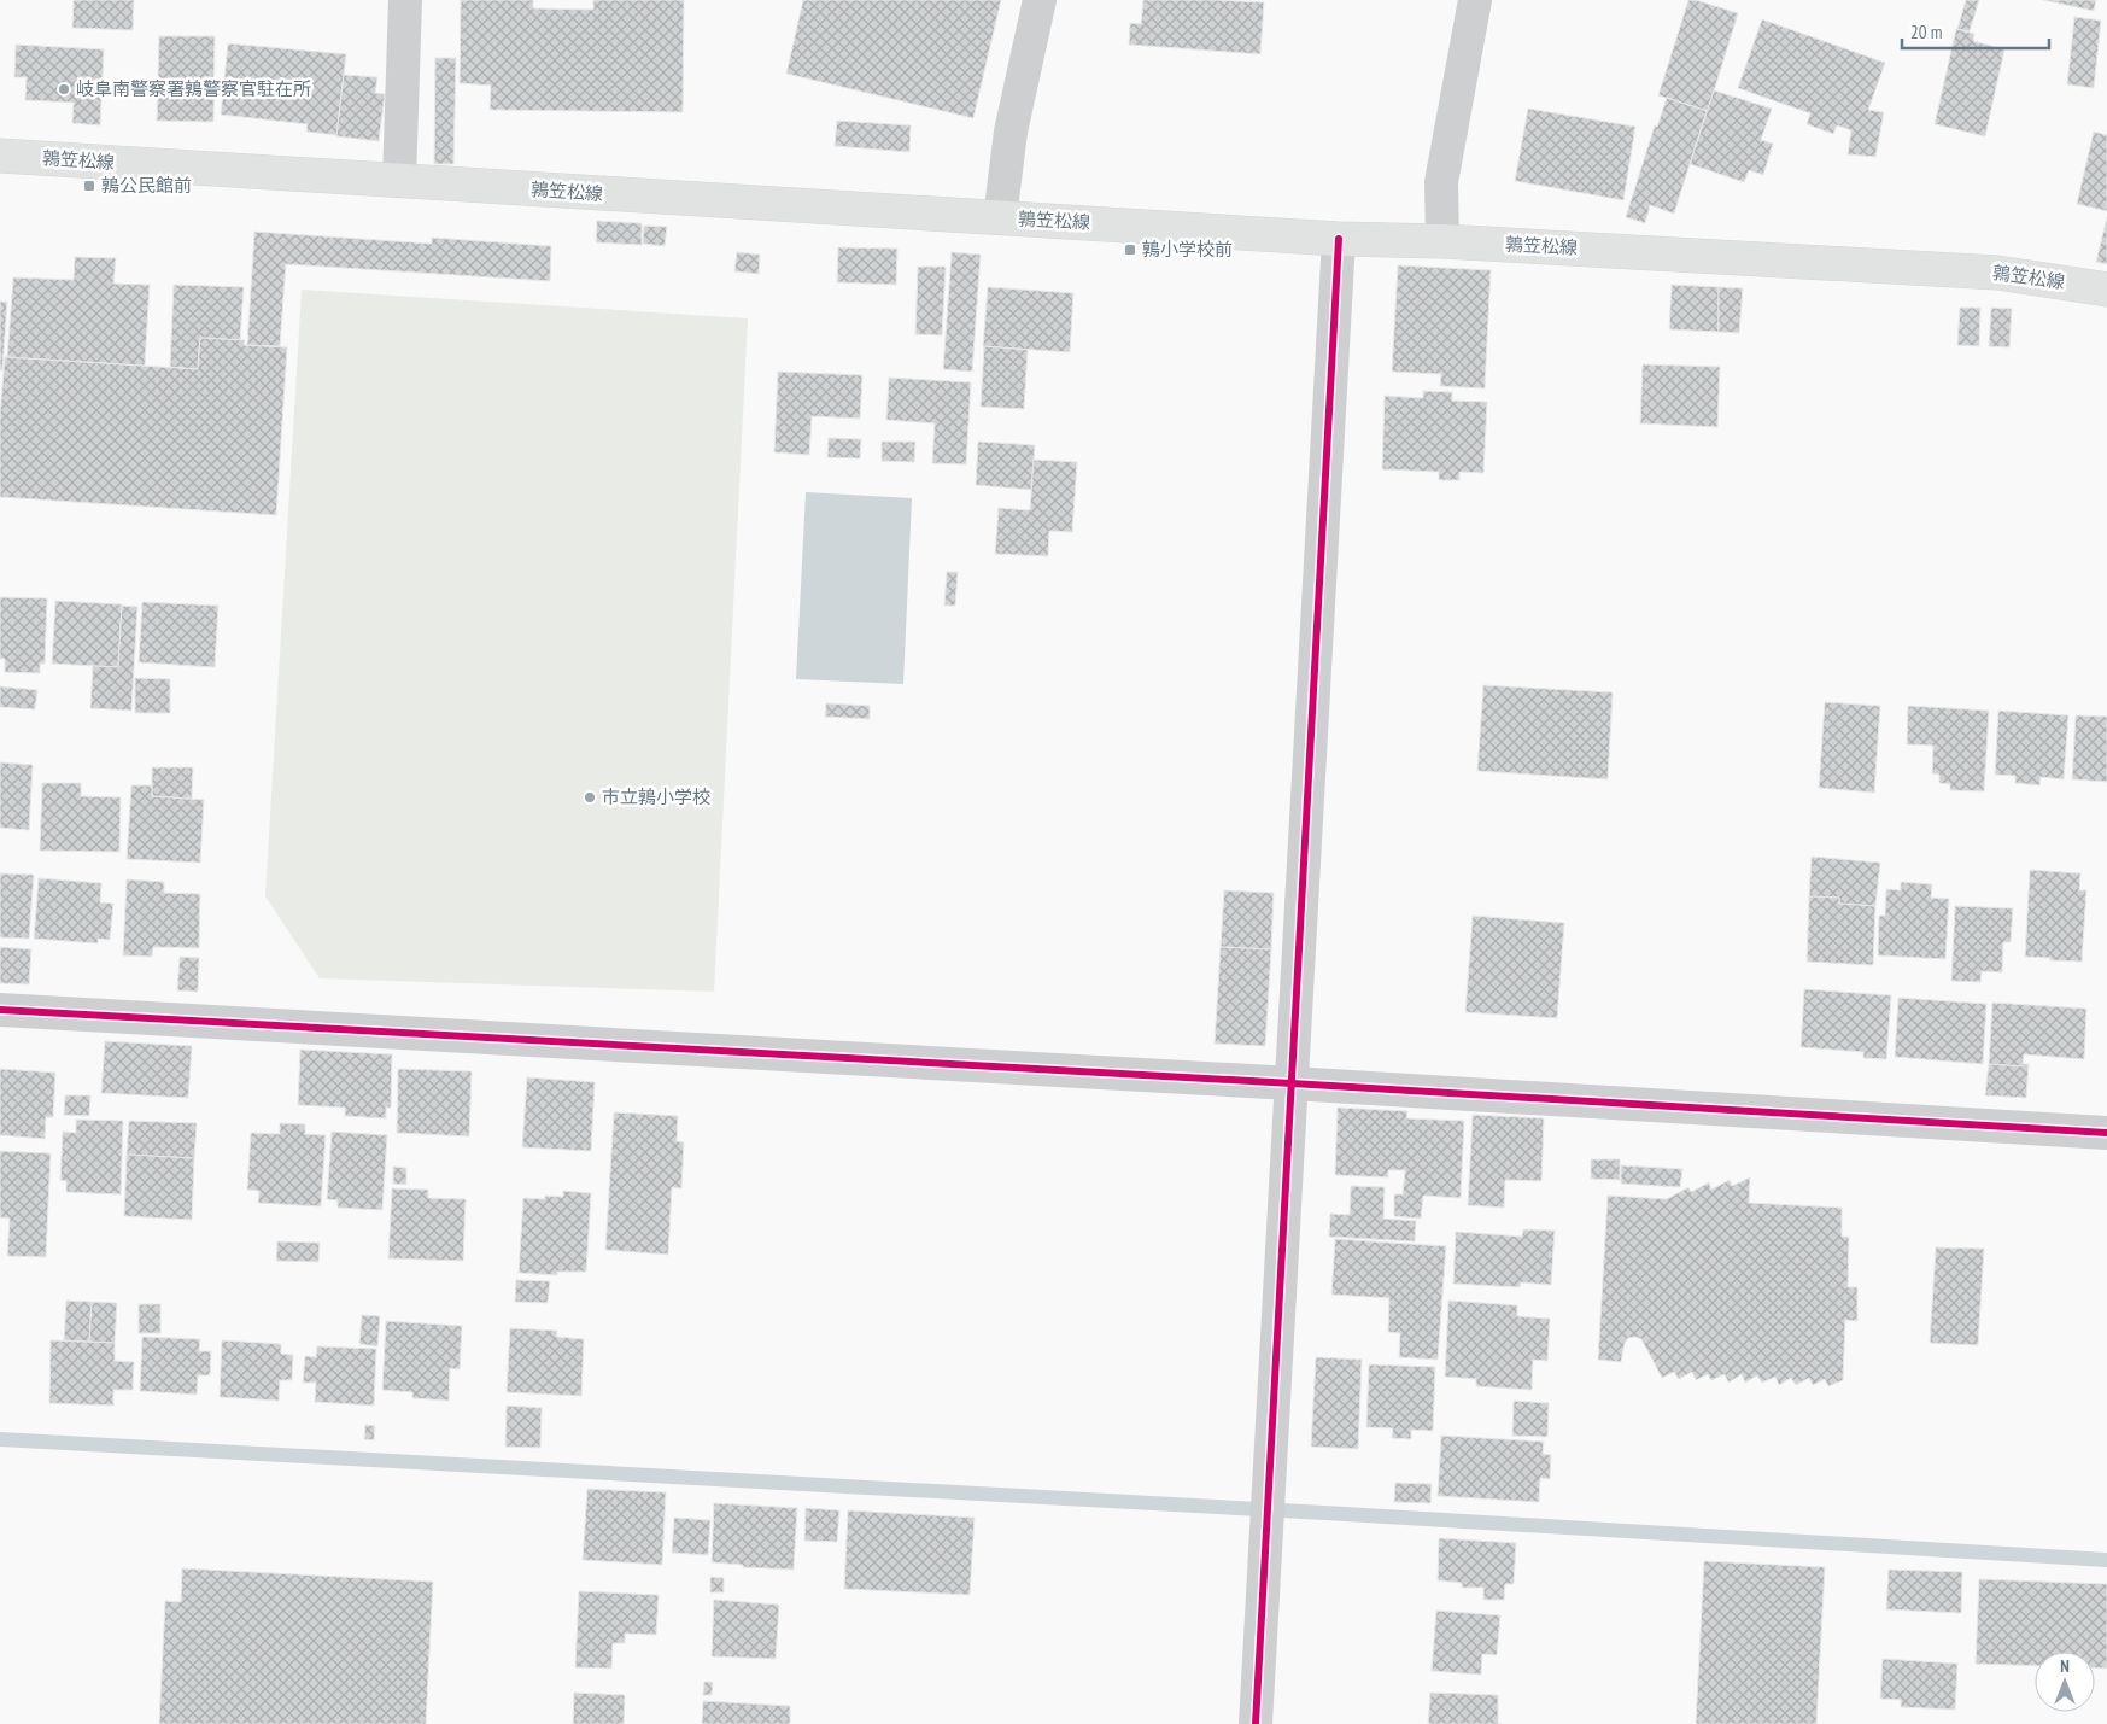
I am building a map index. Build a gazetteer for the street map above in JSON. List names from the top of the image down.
{
  "streets": {
    "main road": ["鶉笠松線"]
  },
  "places": {
    "other": ["岐阜南警察署鶉警察官駐在所", "市立鶉小学校"],
    "transit": ["鶉公民館前", "鶉小学校前"]
  },
  "scale_bar": "20 m",
  "north": "top"
}
